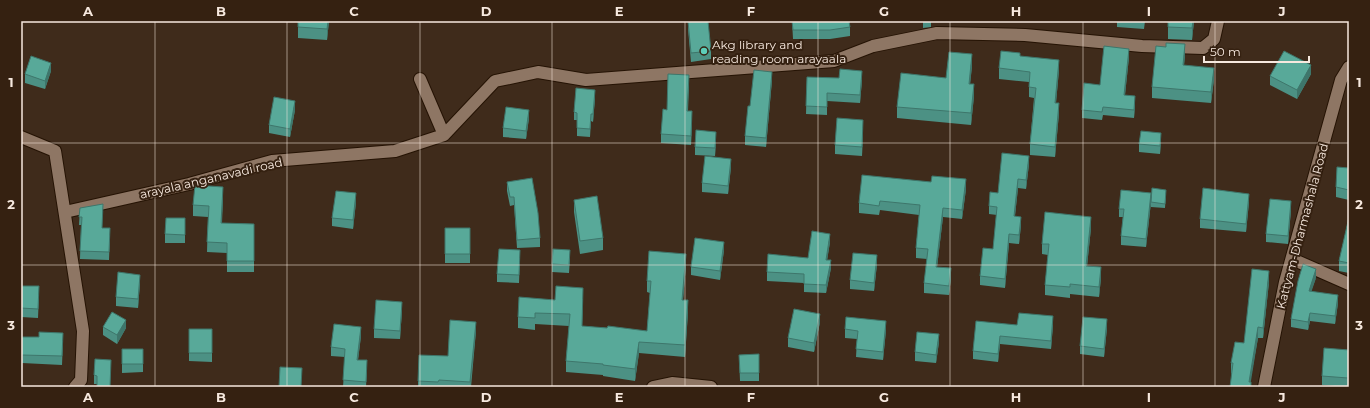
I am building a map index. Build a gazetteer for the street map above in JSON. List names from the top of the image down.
{
  "streets": {
    "street": ["arayala anganavadi road", "Kattyam-Dharmashala Road"]
  },
  "places": ["Akg library and reading room arayaala"],
  "scale_bar": "50 m",
  "grid": {
    "columns": [
      "A",
      "B",
      "C",
      "D",
      "E",
      "F",
      "G",
      "H",
      "I",
      "J"
    ],
    "rows": ["1", "2", "3"]
  }
}
